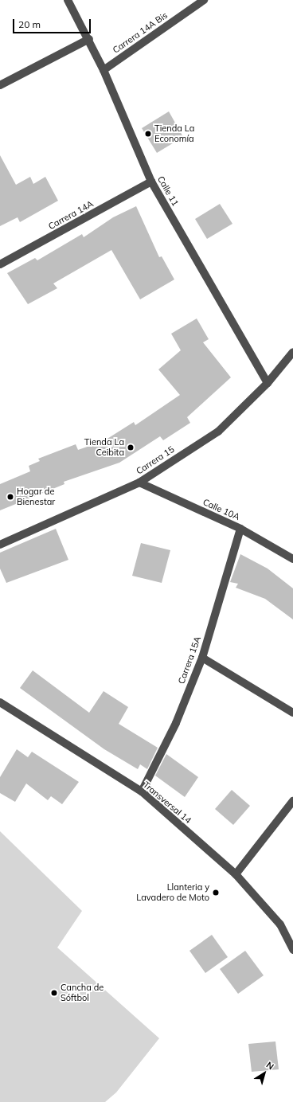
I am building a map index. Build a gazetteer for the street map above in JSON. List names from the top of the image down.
{
  "streets": {
    "street": [
      "Carrera 14A Bis",
      "Calle 11",
      "Carrera 14A",
      "Carrera 15",
      "Calle 10A",
      "Carrera 15A",
      "Transversal 14"
    ]
  },
  "crossings": [
    ["Carrera 14A Bis", "Calle 11"],
    ["Calle 11", "Carrera 14A"],
    ["Calle 11", "Carrera 15"],
    ["Carrera 15", "Calle 10A"],
    ["Calle 10A", "Carrera 15A"],
    ["Carrera 15A", "Transversal 14"]
  ],
  "places": [
    "Tienda La Economía",
    "Tienda La Ceibita",
    "Hogar de Bienestar",
    "Llanteria y Lavadero de Moto",
    "Cancha de Sóftbol"
  ],
  "scale_bar": "20 m",
  "north": "top right"
}
